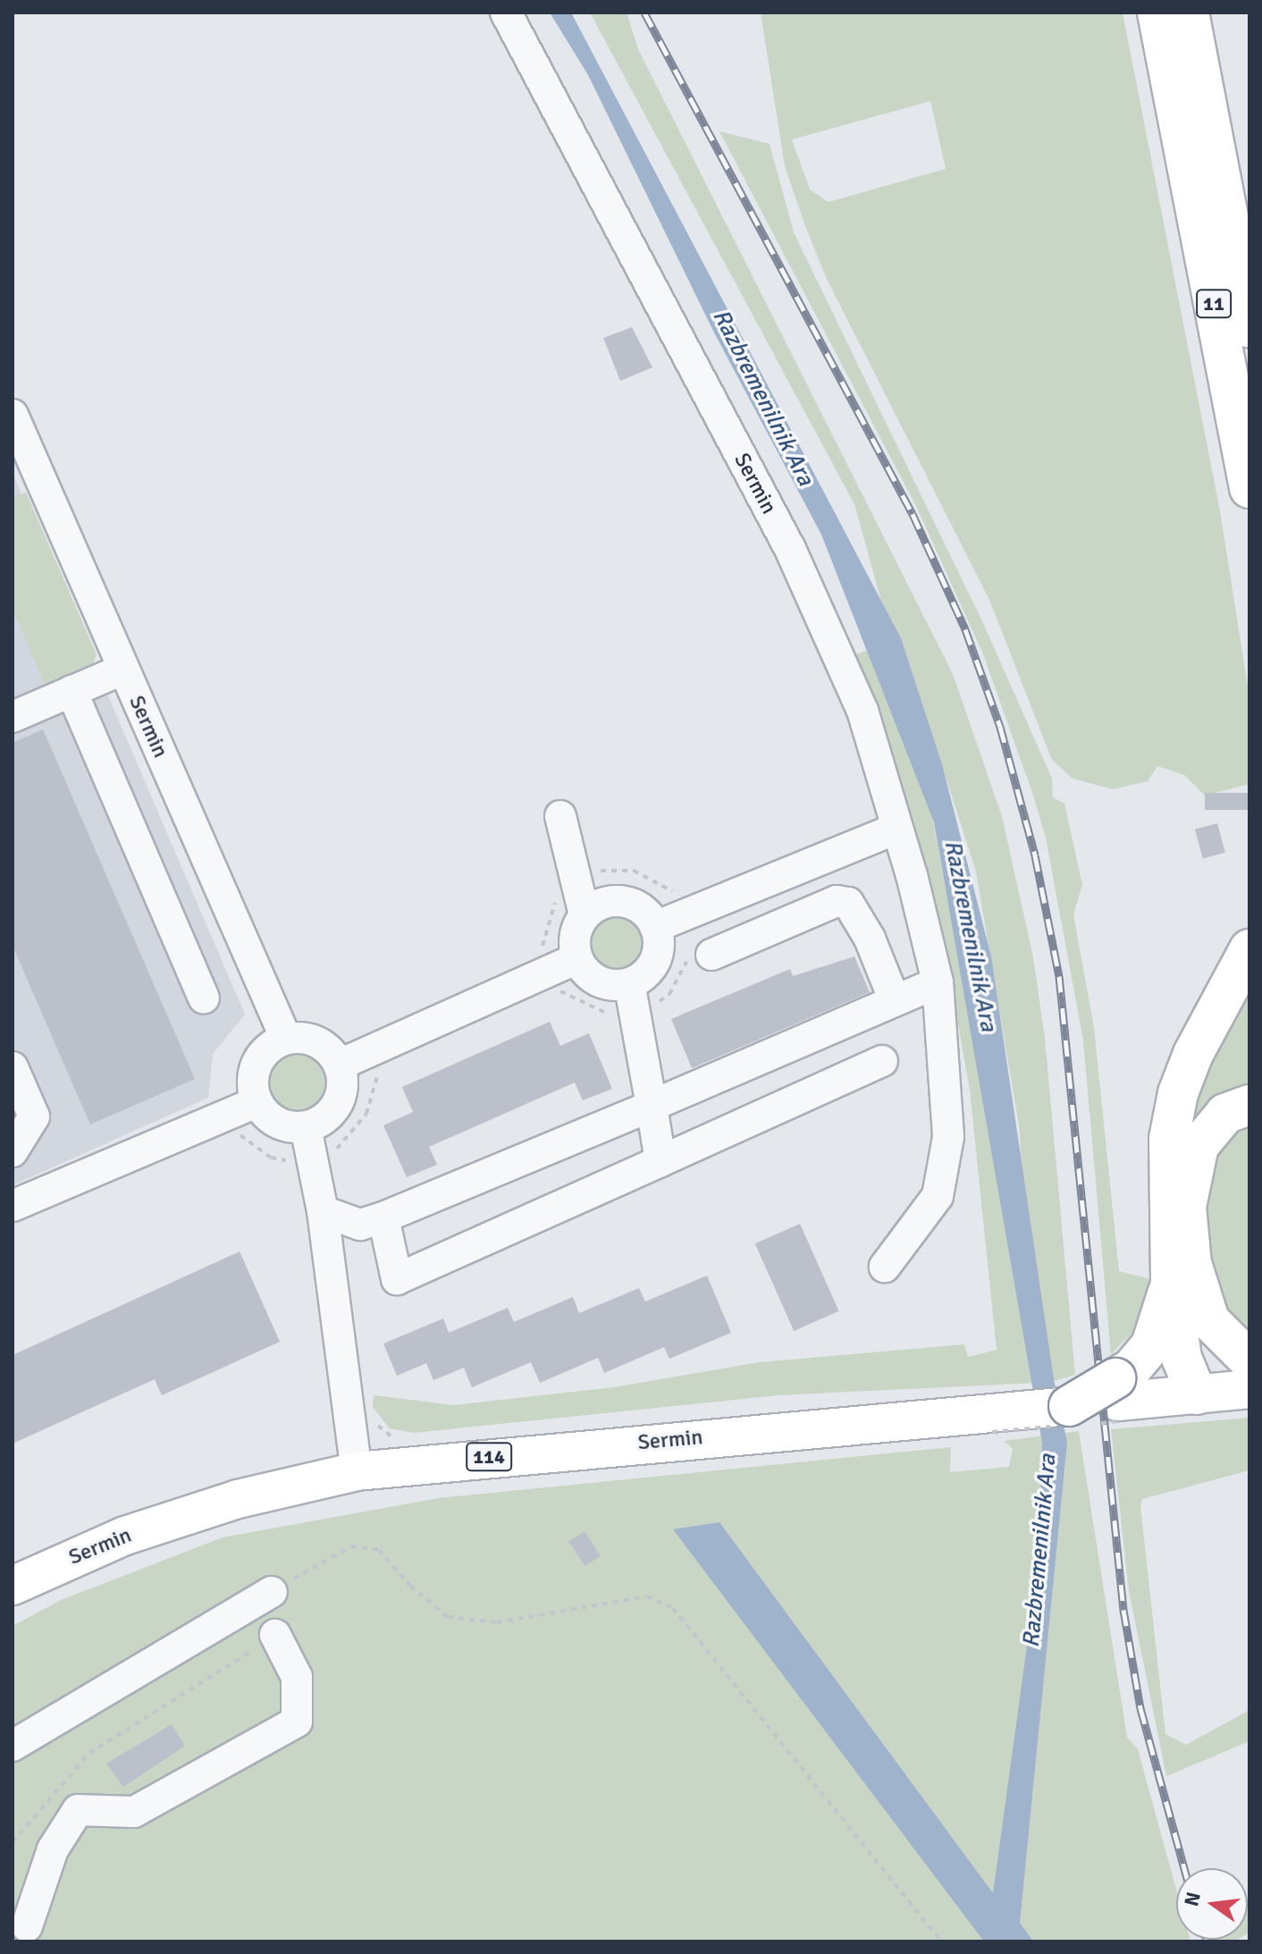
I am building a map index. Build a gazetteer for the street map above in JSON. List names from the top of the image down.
{
  "streets": {
    "highway": ["11"],
    "main road": ["Sermin", "114"]
  },
  "water": ["Razbremenilnik Ara"],
  "north": "left"
}
